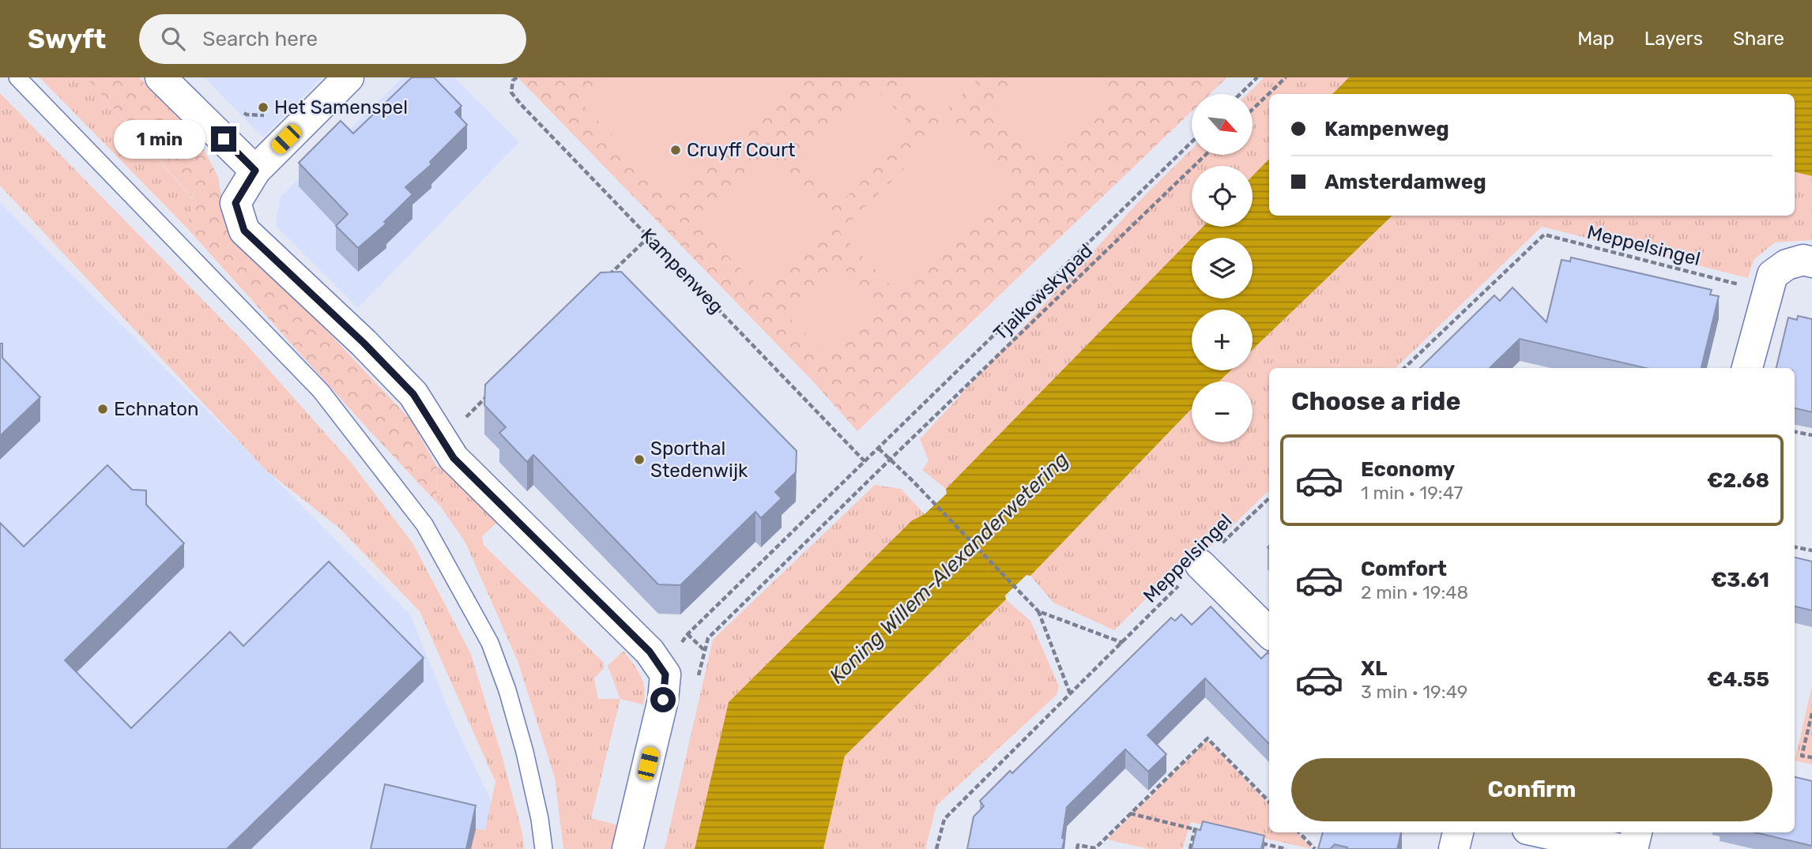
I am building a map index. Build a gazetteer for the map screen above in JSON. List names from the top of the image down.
{
  "streets": {
    "path": ["Meppelsingel", "Kampenweg", "Tjaikowskypad"]
  },
  "crossings": [
    ["Kampenweg", "Tjaikowskypad"]
  ],
  "water": ["Koning Willem-Alexanderwetering"],
  "places": [
    "Het Samenspel",
    "Cruyff Court",
    "Echnaton",
    "Sporthal Stedenwijk"
  ],
  "north": "bottom right",
  "page": {
    "header": "Swyft",
    "search": "Search here",
    "nav": ["Map", "Layers", "Share"],
    "map_buttons": ["+", "−"],
    "banner": ["Kampenweg", "Amsterdamweg"],
    "bubble": "1 min",
    "heading": "Choose a ride",
    "list": [
      {
        "name": "Economy",
        "note": "1 min · 19:47",
        "value": "€2.68"
      },
      {
        "name": "Comfort",
        "note": "2 min · 19:48",
        "value": "€3.61"
      },
      {
        "name": "XL",
        "note": "3 min · 19:49",
        "value": "€4.55"
      }
    ],
    "buttons": "Confirm"
  }
}
